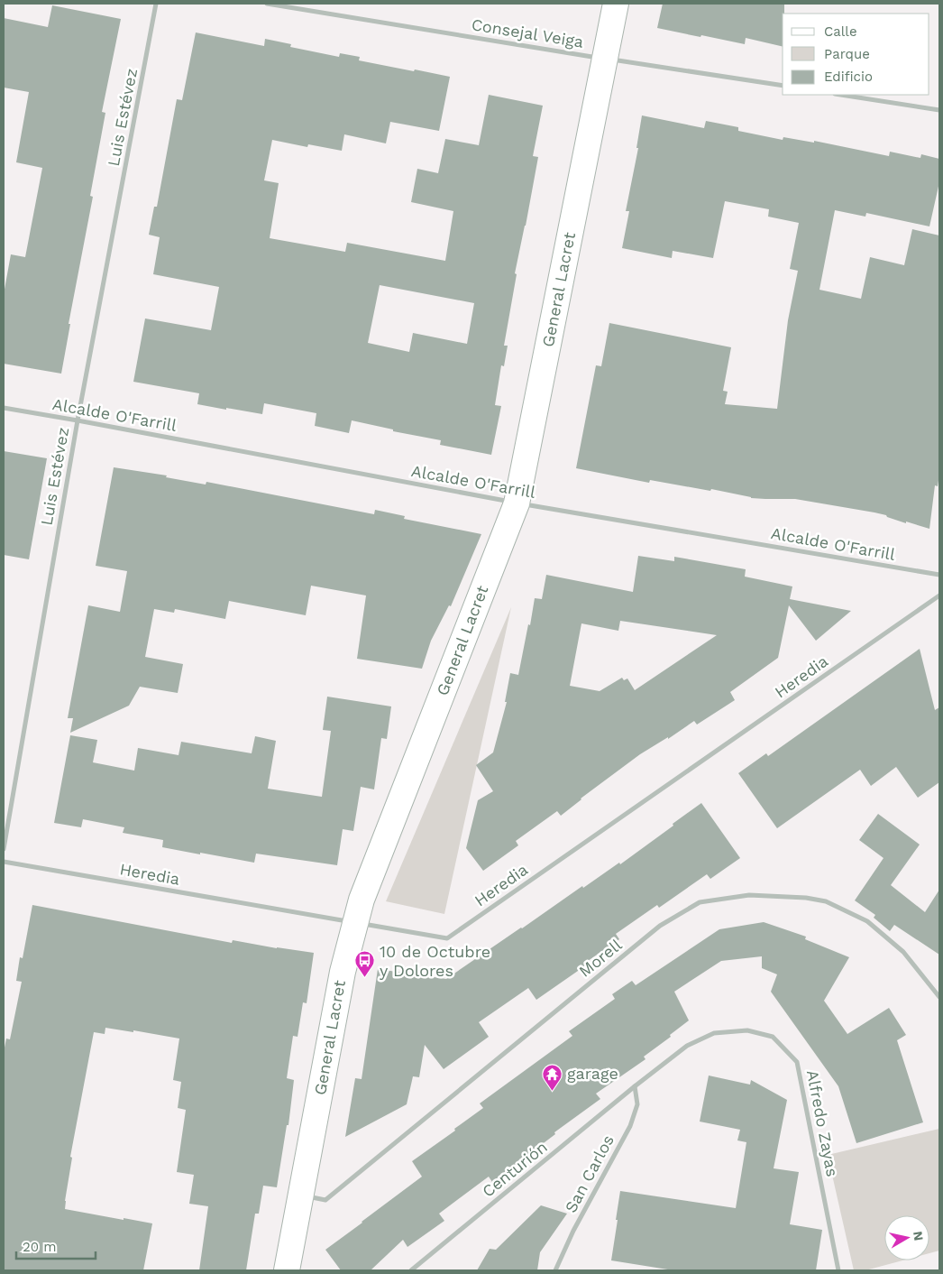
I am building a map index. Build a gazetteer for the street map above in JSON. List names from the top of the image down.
{
  "streets": {
    "main road": ["General Lacret"],
    "street": [
      "Consejal Veiga",
      "Luis Estévez",
      "Alcalde O'Farrill",
      "Heredia",
      "Morell",
      "Alfredo Zayas",
      "Centurión",
      "San Carlos"
    ]
  },
  "crossings": [
    ["Consejal Veiga", "General Lacret"],
    ["Luis Estévez", "Alcalde O'Farrill"],
    ["General Lacret", "Alcalde O'Farrill"],
    ["General Lacret", "Heredia"],
    ["General Lacret", "Morell"],
    ["Alfredo Zayas", "Centurión"],
    ["Alfredo Zayas", "San Carlos"],
    ["Centurión", "San Carlos"]
  ],
  "places": {
    "bus stop": ["10 de Octubre y Dolores"],
    "temple": ["garage"]
  },
  "legend": ["Calle", "Parque", "Edificio"],
  "scale_bar": "20 m",
  "north": "right"
}
